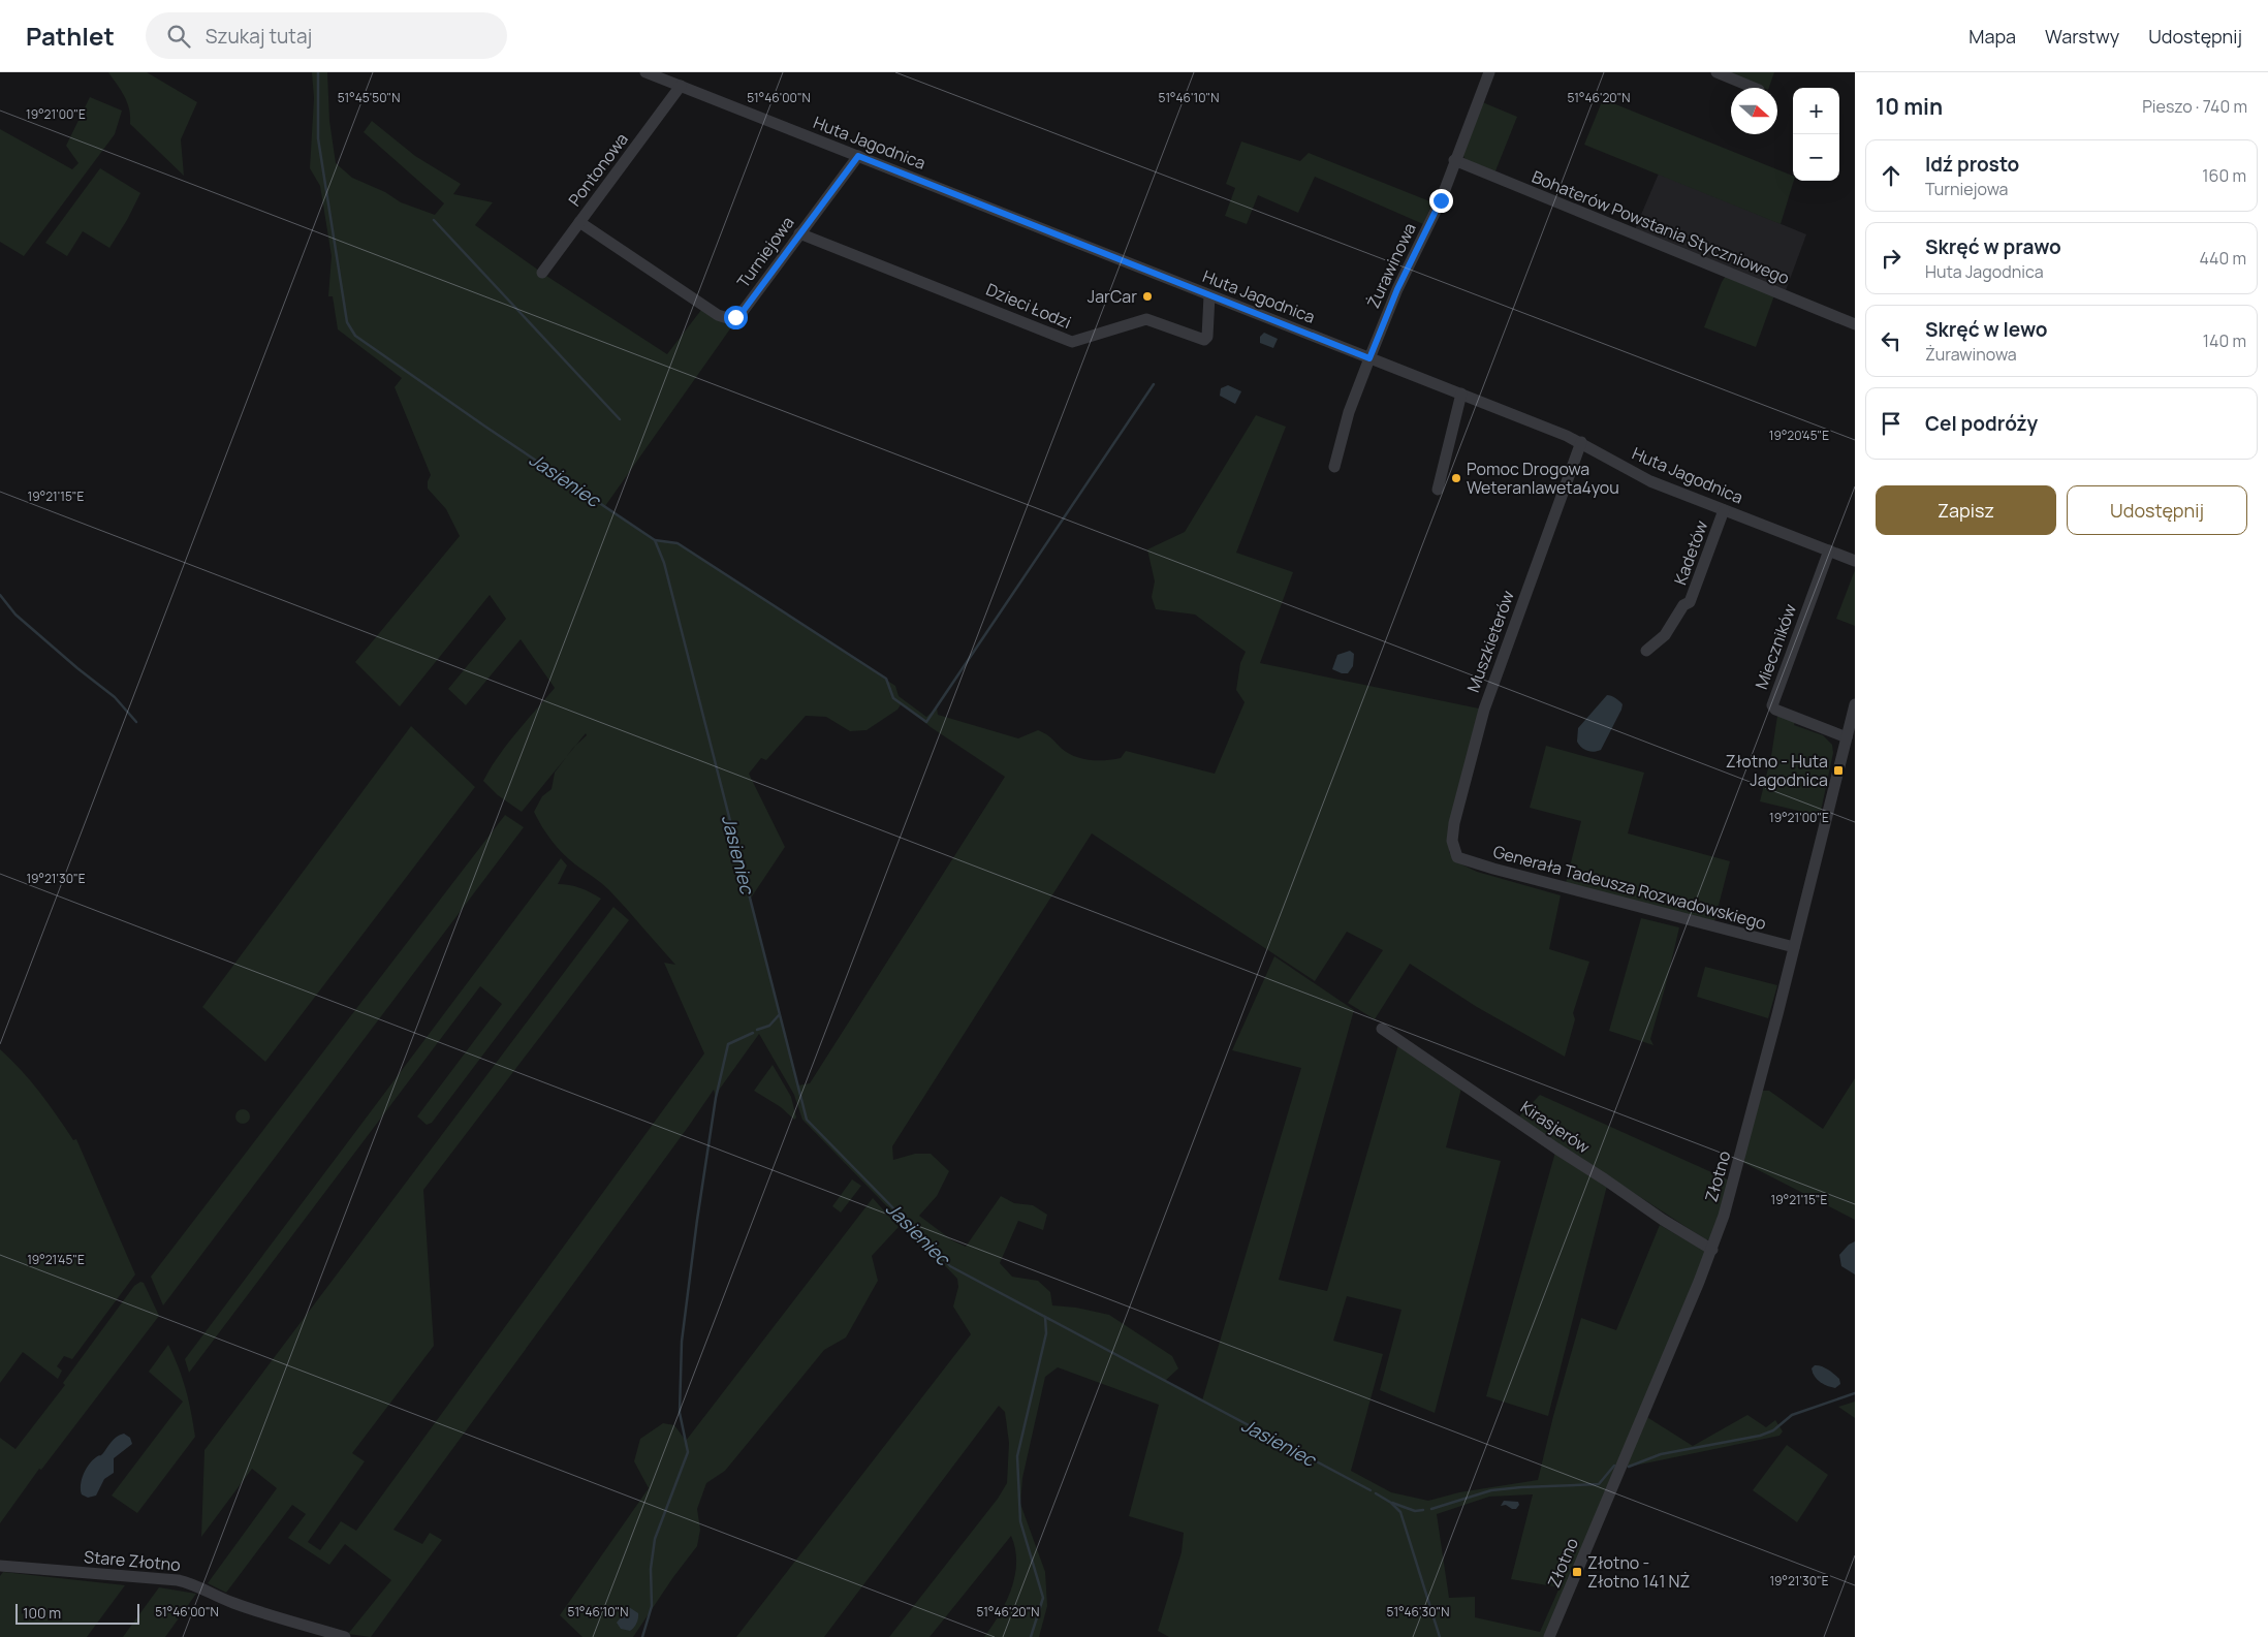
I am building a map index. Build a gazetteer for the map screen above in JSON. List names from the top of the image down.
{
  "streets": {
    "street": [
      "Huta Jagodnica",
      "Pontonowa",
      "Bohaterów Powstania Styczniowego",
      "Turniejowa",
      "Żurawinowa",
      "Dzieci Łodzi",
      "Kadetów",
      "Muszkieterów",
      "Mieczników",
      "Generała Tadeusza Rozwadowskiego",
      "Kirasjerów",
      "Złotno",
      "Stare Złotno"
    ]
  },
  "crossings": [
    ["Huta Jagodnica", "Pontonowa"],
    ["Huta Jagodnica", "Turniejowa"],
    ["Huta Jagodnica", "Żurawinowa"],
    ["Huta Jagodnica", "Dzieci Łodzi"],
    ["Huta Jagodnica", "Kadetów"],
    ["Huta Jagodnica", "Muszkieterów"],
    ["Huta Jagodnica", "Mieczników"],
    ["Pontonowa", "Turniejowa"],
    ["Bohaterów Powstania Styczniowego", "Żurawinowa"],
    ["Turniejowa", "Dzieci Łodzi"],
    ["Muszkieterów", "Generała Tadeusza Rozwadowskiego"],
    ["Mieczników", "Złotno"],
    ["Generała Tadeusza Rozwadowskiego", "Złotno"],
    ["Kirasjerów", "Złotno"]
  ],
  "water": ["Jasieniec"],
  "places": {
    "other": ["JarCar", "Pomoc Drogowa Weteranlaweta4you"],
    "transit": ["Złotno - Huta Jagodnica", "Złotno - Złotno 141 NŻ"]
  },
  "scale_bar": "100 m",
  "north": "right",
  "page": {
    "header": "Pathlet",
    "search": "Szukaj tutaj",
    "nav": ["Mapa", "Warstwy", "Udostępnij"],
    "heading": ["10 min", "Pieszo · 740 m"],
    "map_buttons": ["+", "−"],
    "list": [
      ["Idź prosto", "Turniejowa", "160 m"],
      ["Skręć w prawo", "Huta Jagodnica", "440 m"],
      ["Skręć w lewo", "Żurawinowa", "140 m"],
      "Cel podróży"
    ],
    "buttons": ["Zapisz", "Udostępnij"],
    "scale": "100 m"
  },
  "coordinates": [
    "51°45'50\"N",
    "51°46'00\"N",
    "51°46'10\"N",
    "51°46'20\"N",
    "19°21'00\"E",
    "19°20'45\"E",
    "19°21'15\"E",
    "19°21'30\"E",
    "19°21'45\"E",
    "51°46'30\"N"
  ]
}
